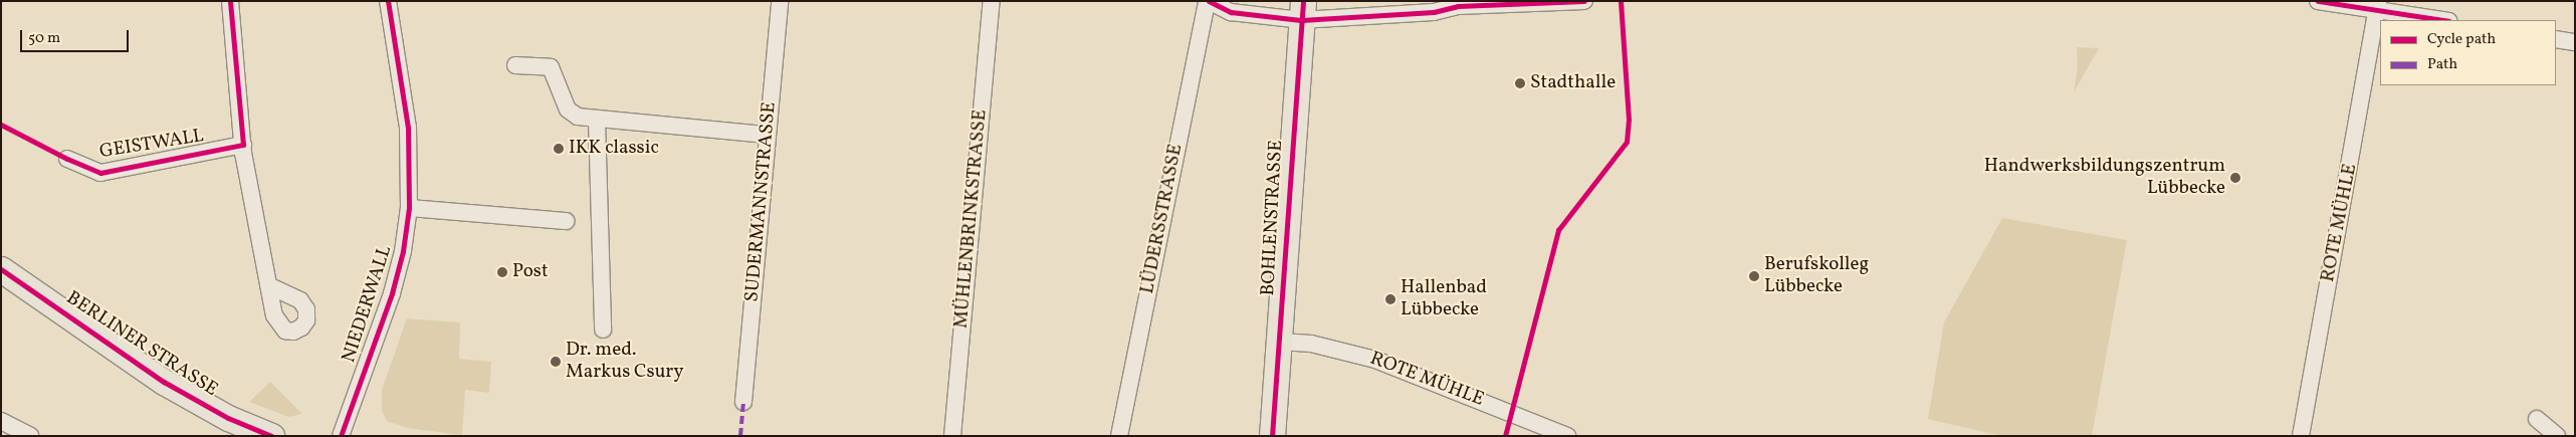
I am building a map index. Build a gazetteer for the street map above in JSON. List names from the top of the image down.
{
  "streets": {
    "main road": ["BOHLENSTRASSE", "BERLINER STRASSE"],
    "street": [
      "GEISTWALL",
      "SUDERMANNSTRASSE",
      "MÜHLENBRINKSTRASSE",
      "LÜDERSSTRASSE",
      "ROTE MÜHLE",
      "NIEDERWALL"
    ]
  },
  "crossings": [
    ["BOHLENSTRASSE", "ROTE MÜHLE"]
  ],
  "places": [
    "Stadthalle",
    "IKK classic",
    "Handwerksbildungszentrum Lübbecke",
    "Post",
    "Berufskolleg Lübbecke",
    "Hallenbad Lübbecke",
    "Dr. med. Markus Csury"
  ],
  "legend": ["Cycle path", "Path"],
  "scale_bar": "50 m"
}
